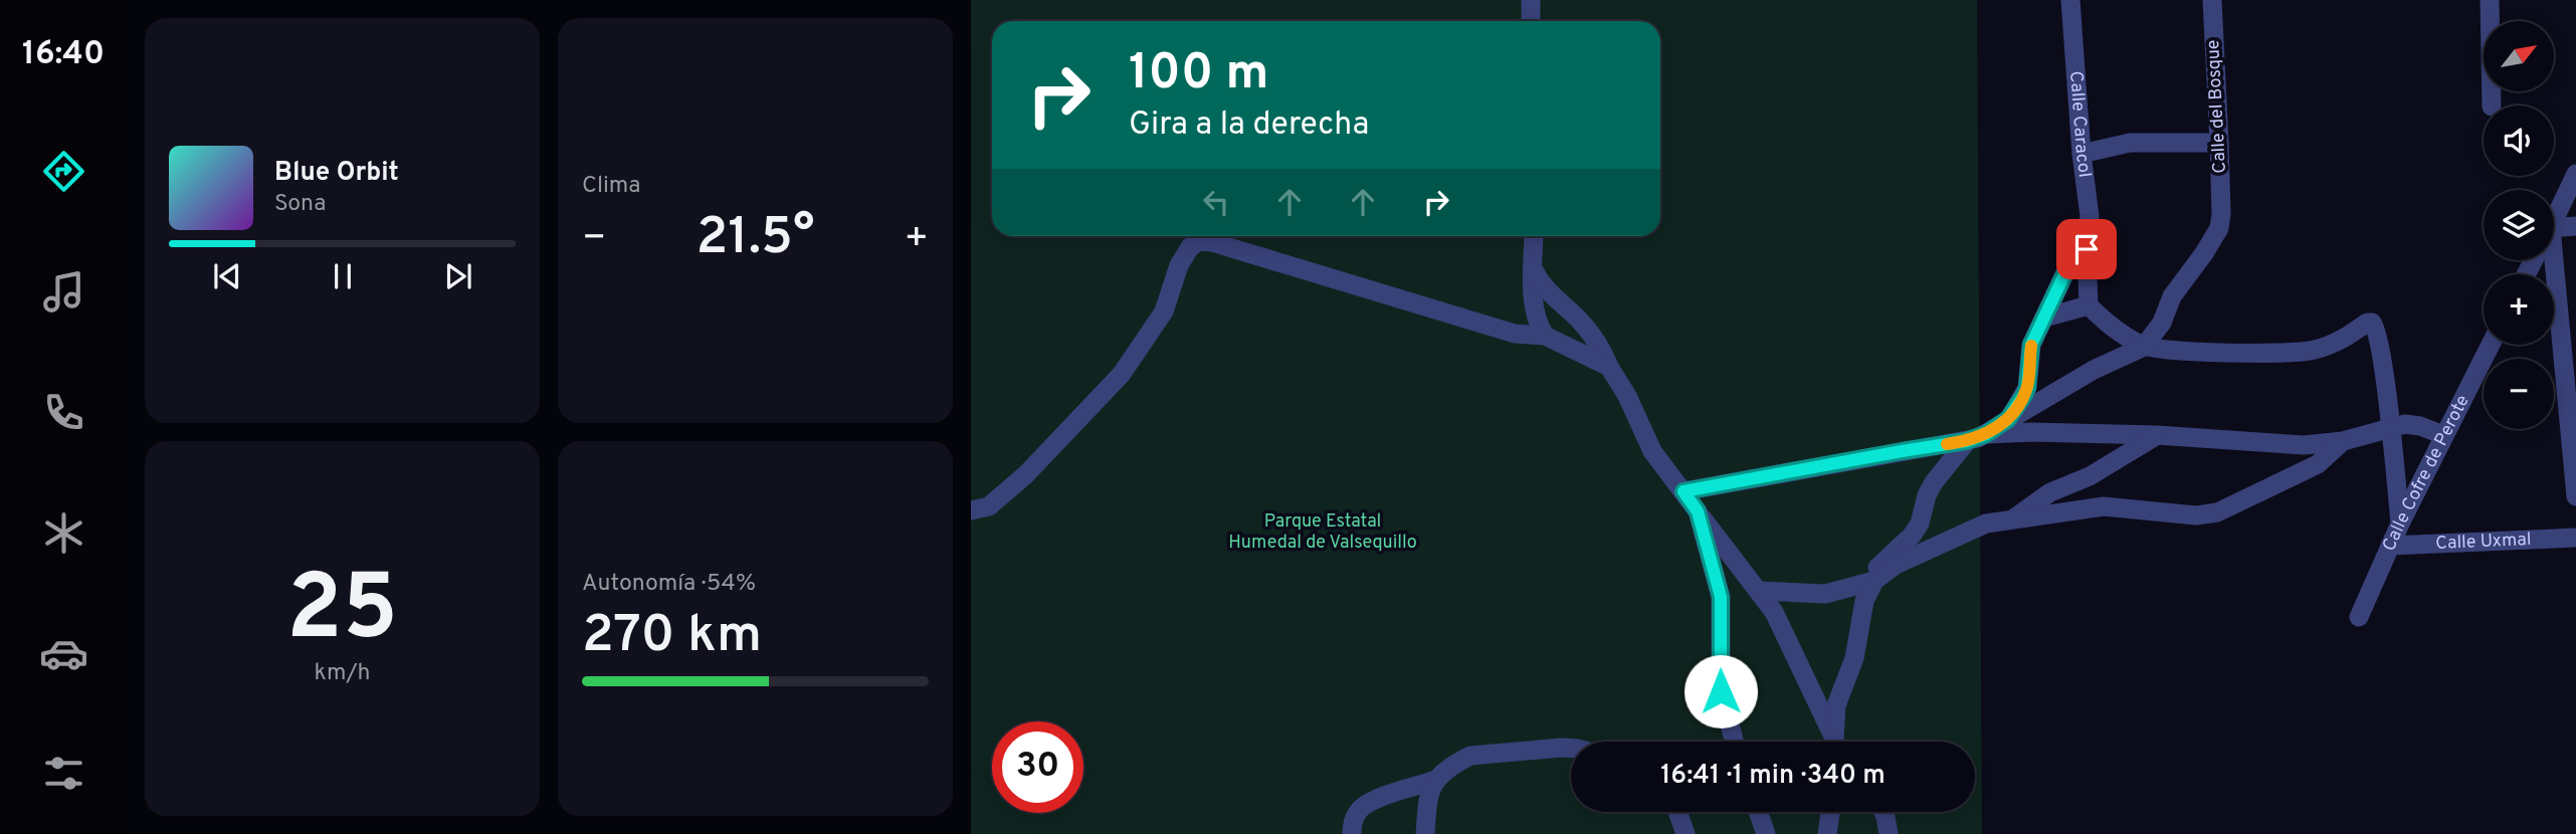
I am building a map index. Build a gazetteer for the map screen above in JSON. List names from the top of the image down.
{
  "streets": {
    "street": [
      "Calle del Bosque",
      "Calle Caracol",
      "Calle Cofre de Perote",
      "Calle Uxmal"
    ]
  },
  "crossings": [
    ["Calle Cofre de Perote", "Calle Uxmal"]
  ],
  "parks": ["Parque Estatal Humedal de Valsequillo"],
  "north": "top right",
  "page": {
    "tabs": "16:40",
    "tile": [
      "Clima",
      ["25", "km/h"],
      ["Autonomía · 54%", "270 km"]
    ],
    "map_buttons": ["+", "−"],
    "turn": ["100 m", "Gira a la derecha"],
    "song": ["Blue Orbit", "Sona"],
    "heat": ["−", "21.5°", "+"],
    "limit": "30",
    "trip": "16:41 · 1 min · 340 m"
  }
}
